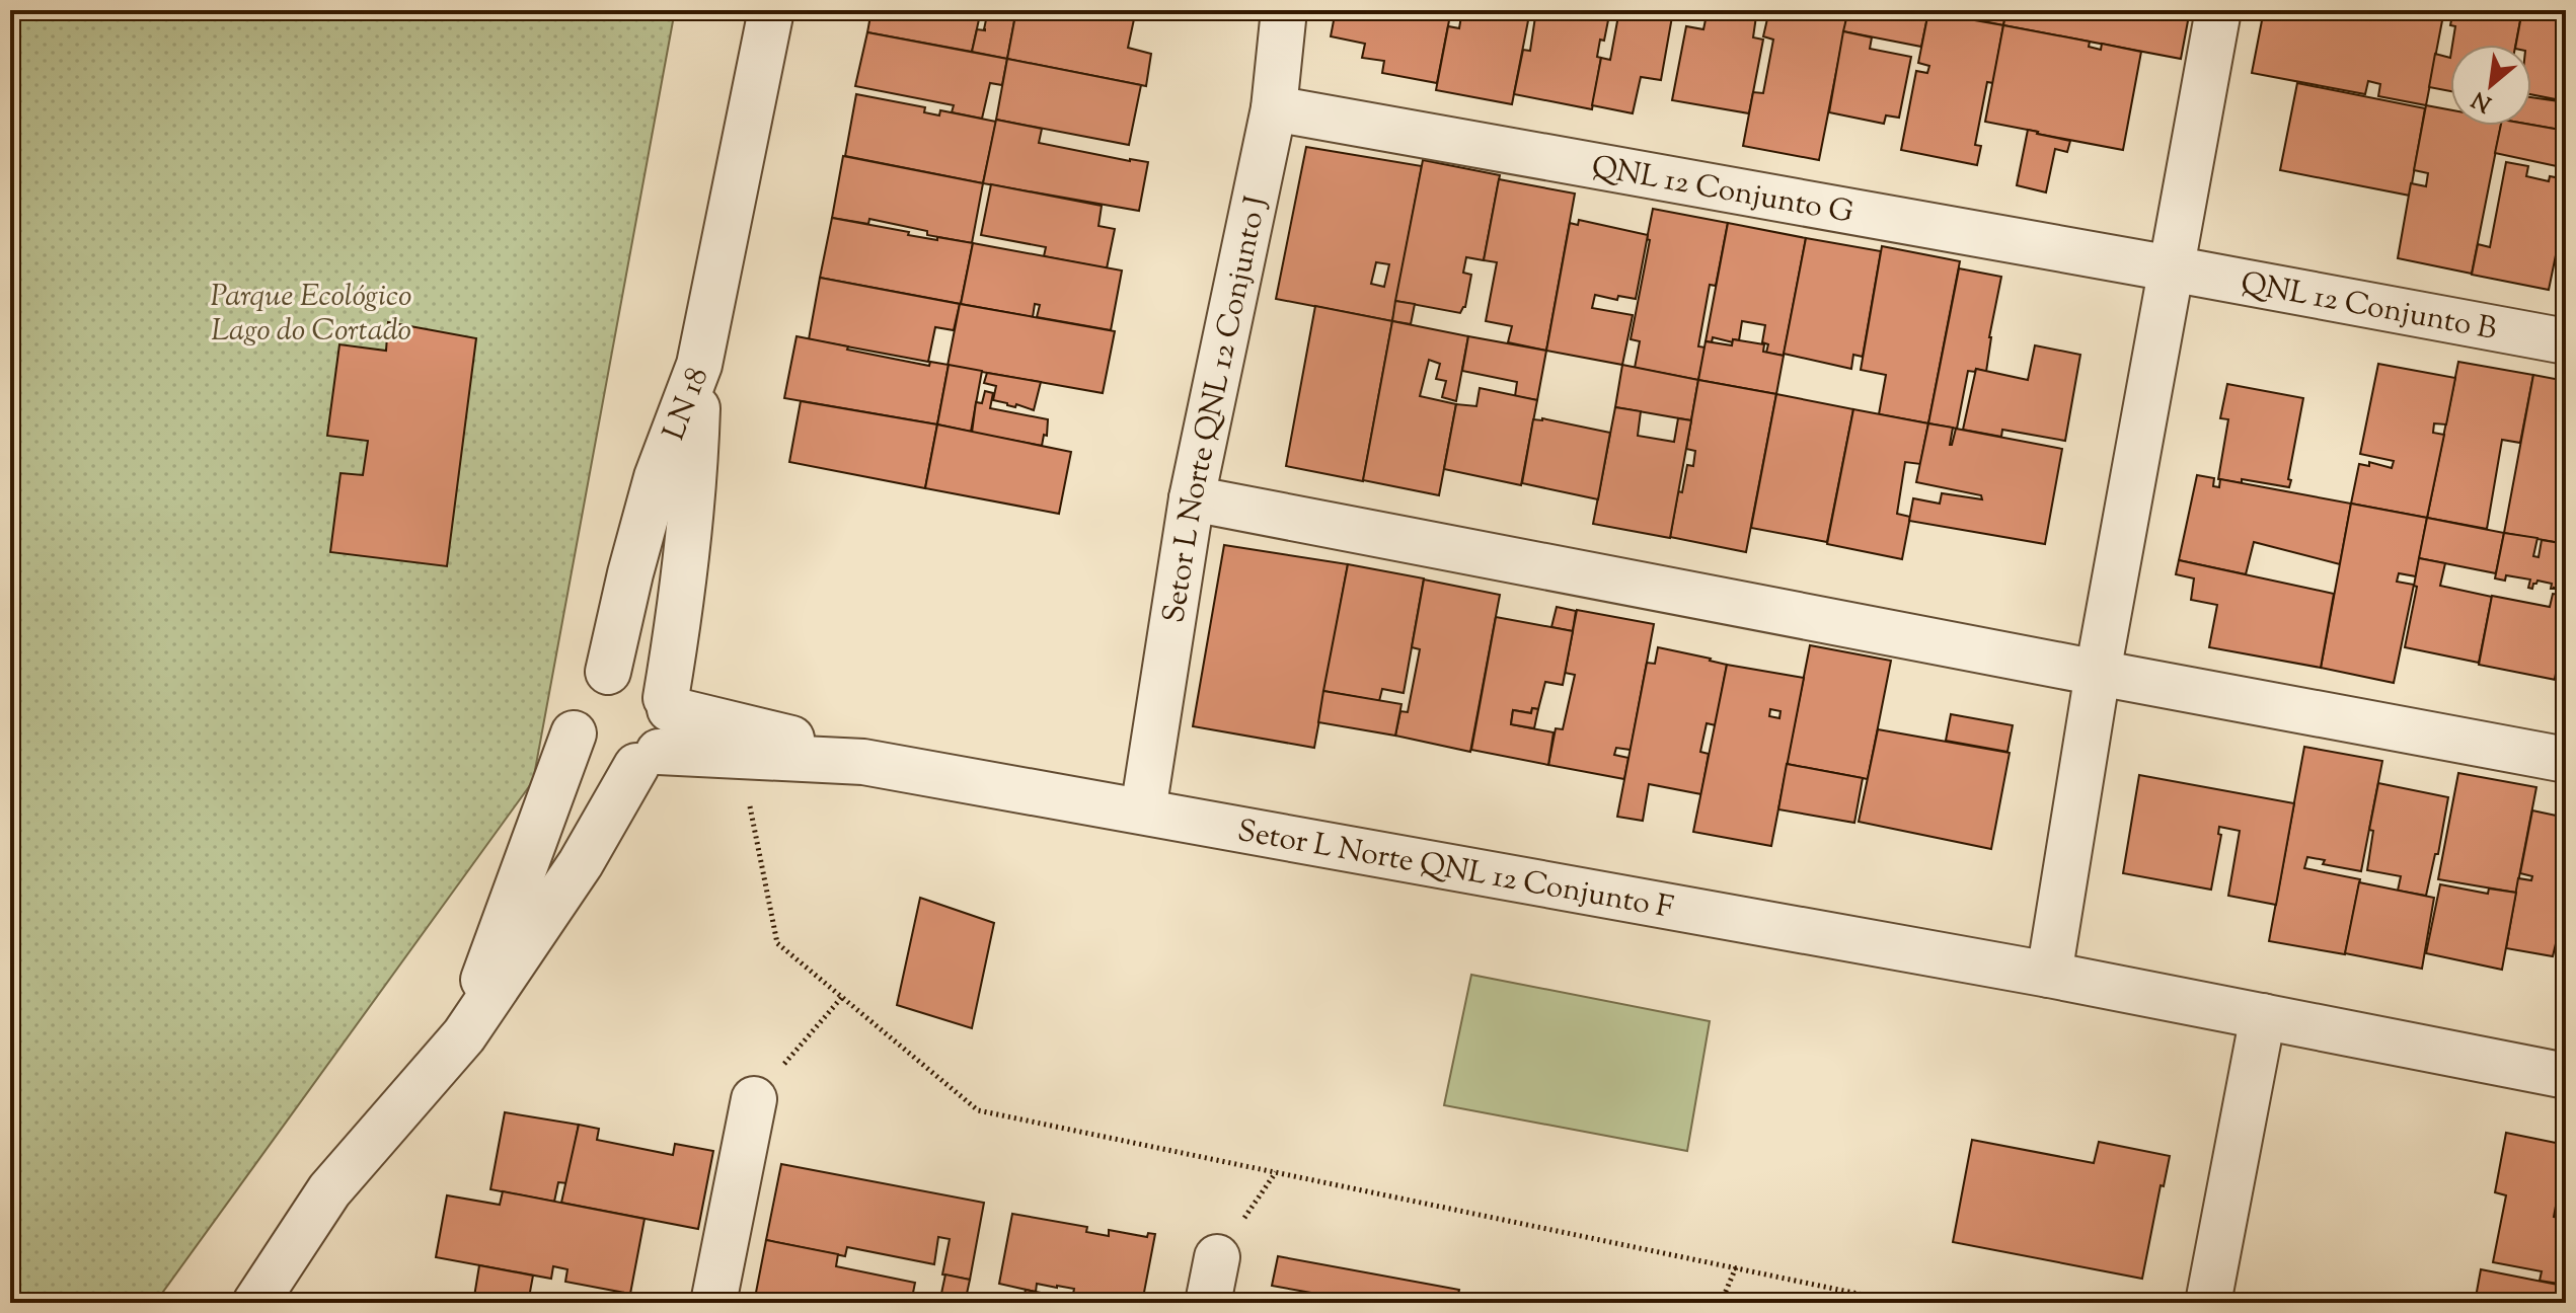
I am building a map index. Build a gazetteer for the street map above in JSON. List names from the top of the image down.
{
  "streets": {
    "street": [
      "QNL 12 Conjunto G",
      "QNL 12 Conjunto B",
      "Setor L Norte QNL 12 Conjunto J",
      "LN 18",
      "Setor L Norte QNL 12 Conjunto F"
    ]
  },
  "crossings": [
    ["QNL 12 Conjunto G", "QNL 12 Conjunto B"],
    ["QNL 12 Conjunto G", "Setor L Norte QNL 12 Conjunto J"],
    ["Setor L Norte QNL 12 Conjunto J", "Setor L Norte QNL 12 Conjunto F"]
  ],
  "parks": ["Parque Ecológico Lago do Cortado"],
  "north": "bottom left"
}
